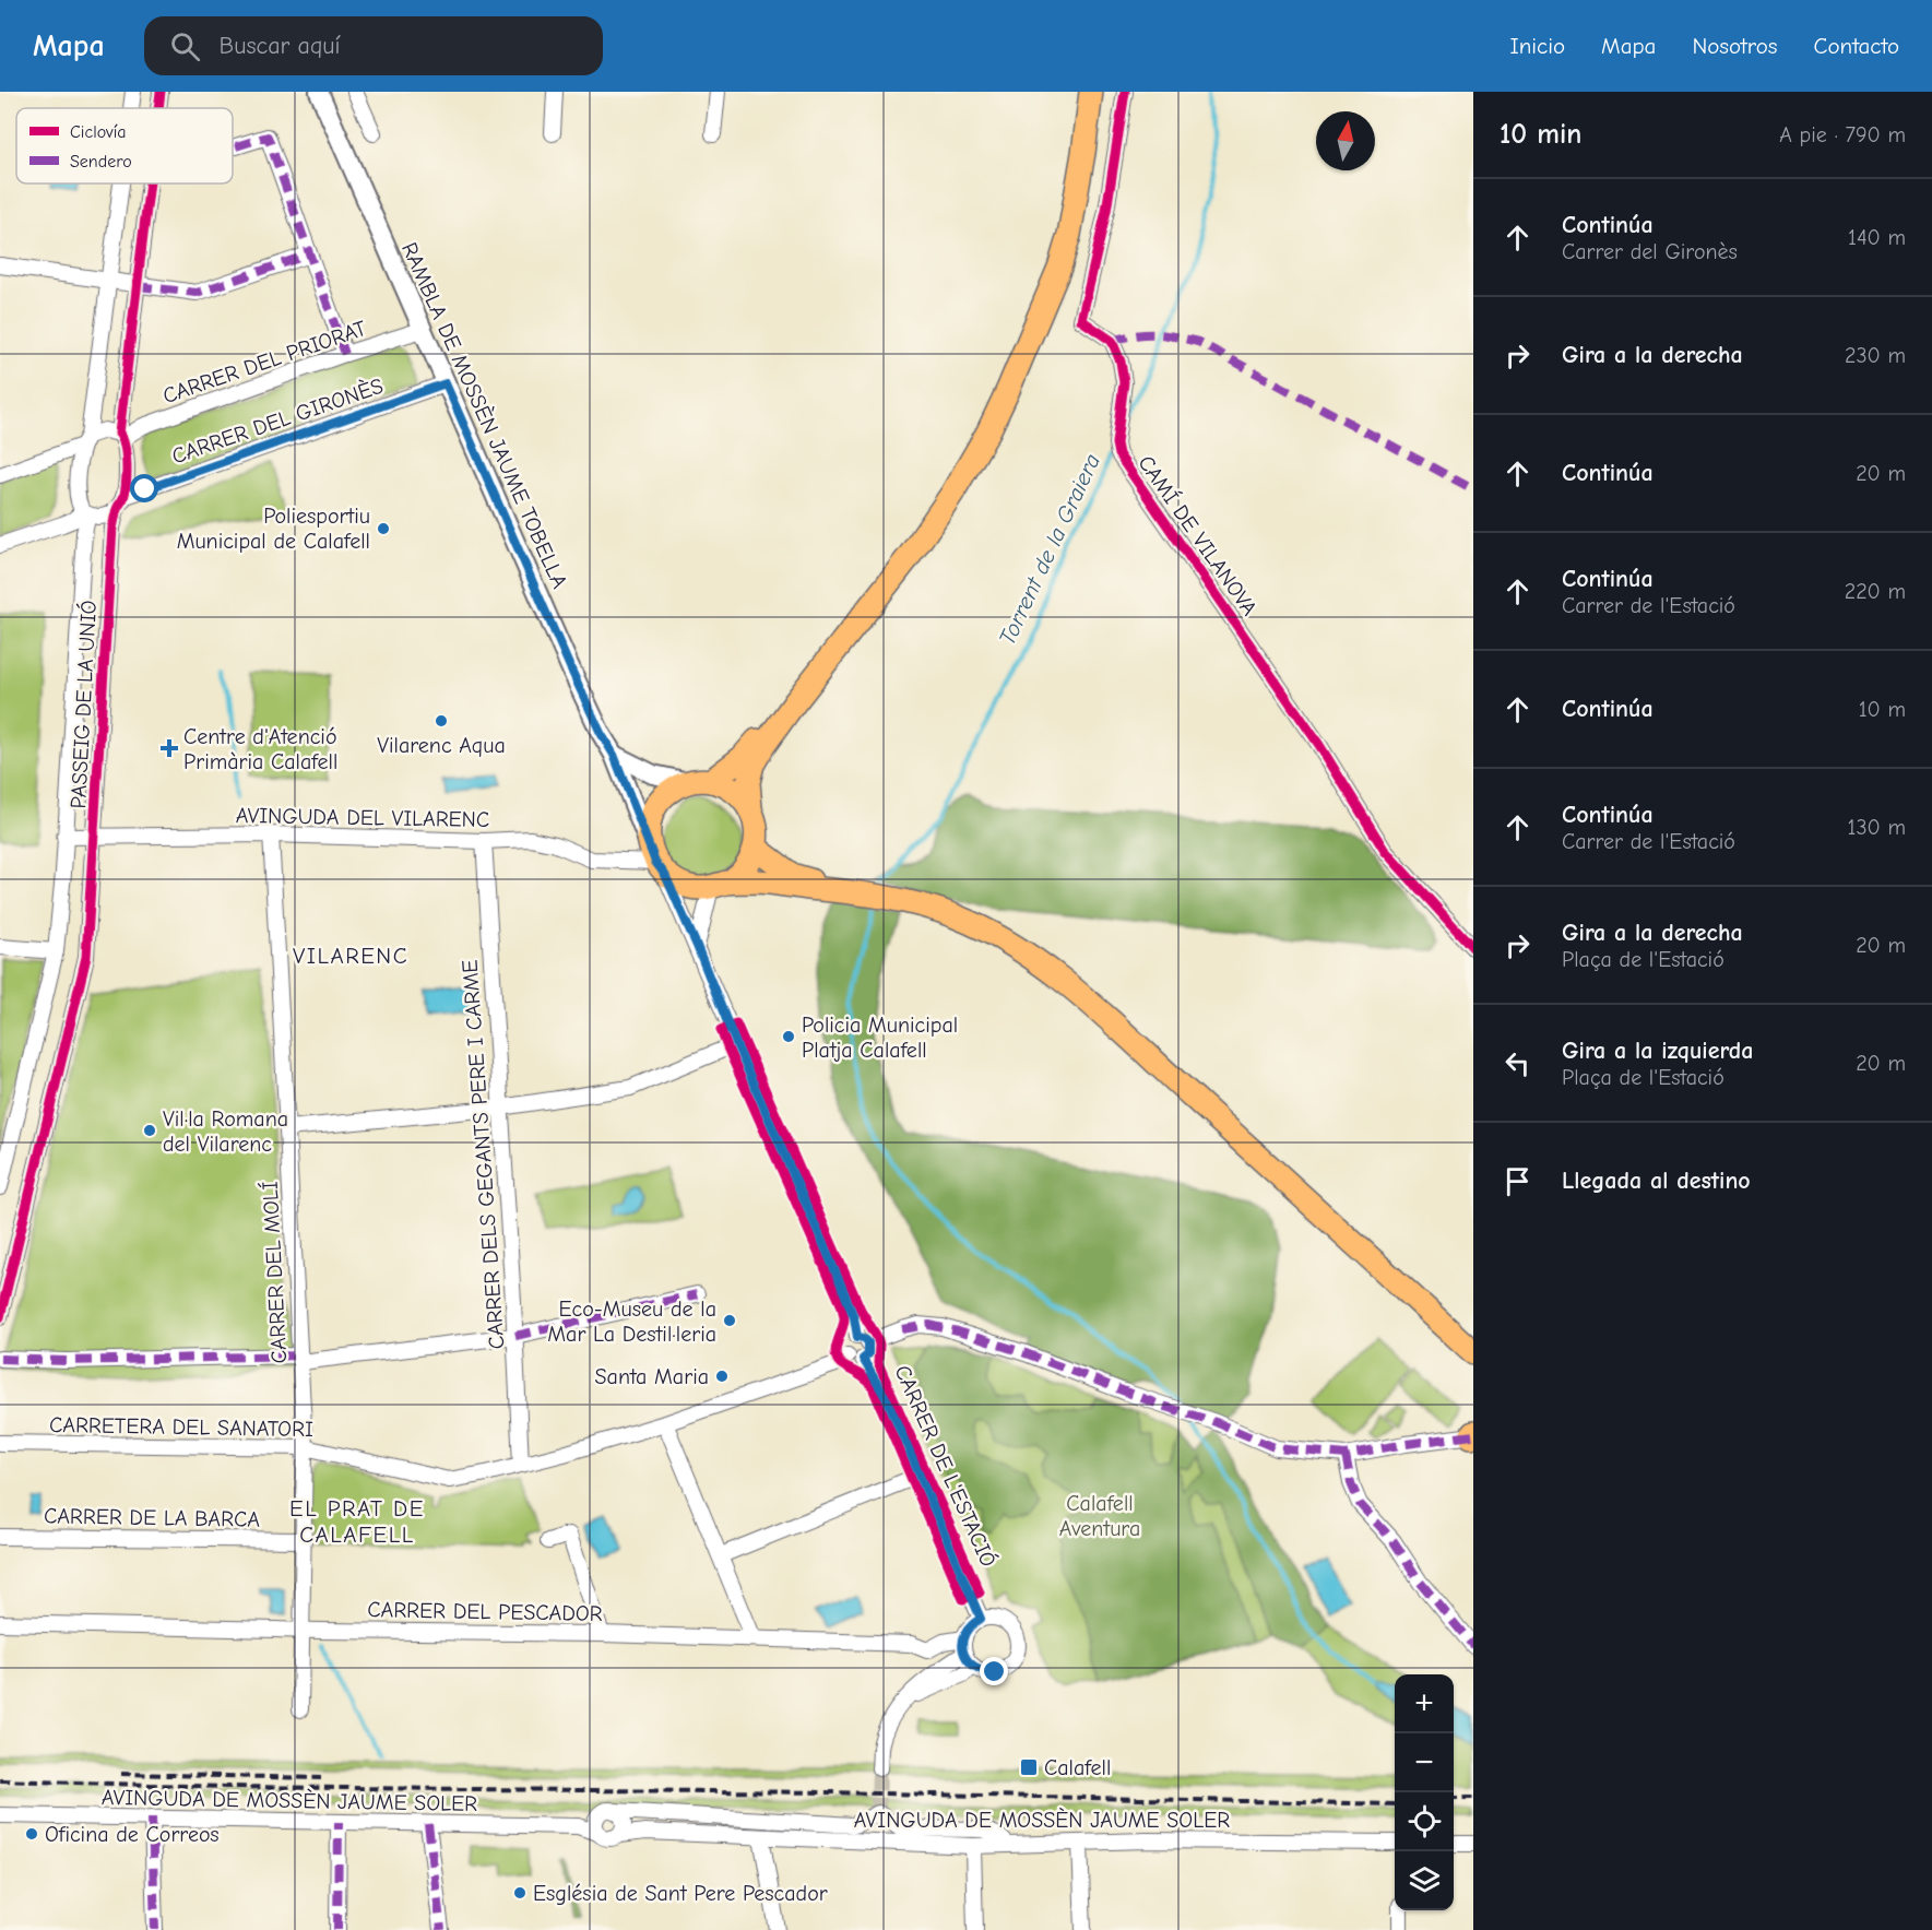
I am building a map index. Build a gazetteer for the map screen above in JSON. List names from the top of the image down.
{
  "streets": {
    "street": [
      "CARRER DEL PRIORAT",
      "RAMBLA DE MOSSÈN JAUME TOBELLA",
      "CARRER DEL GIRONÈS",
      "CAMÍ DE VILANOVA",
      "PASSEIG DE LA UNIÓ",
      "AVINGUDA DEL VILARENC",
      "CARRER DELS GEGANTS PERE I CARME",
      "CARRER DEL MOLÍ",
      "CARRETERA DEL SANATORI",
      "CARRER DE L'ESTACIÓ",
      "CARRER DE LA BARCA",
      "CARRER DEL PESCADOR",
      "AVINGUDA DE MOSSÈN JAUME SOLER"
    ]
  },
  "crossings": [
    ["CARRER DEL PRIORAT", "RAMBLA DE MOSSÈN JAUME TOBELLA"],
    ["CARRER DEL PRIORAT", "PASSEIG DE LA UNIÓ"],
    ["RAMBLA DE MOSSÈN JAUME TOBELLA", "CARRER DEL GIRONÈS"],
    ["RAMBLA DE MOSSÈN JAUME TOBELLA", "AVINGUDA DEL VILARENC"],
    ["CARRER DEL GIRONÈS", "PASSEIG DE LA UNIÓ"],
    ["PASSEIG DE LA UNIÓ", "AVINGUDA DEL VILARENC"],
    ["AVINGUDA DEL VILARENC", "CARRER DELS GEGANTS PERE I CARME"],
    ["AVINGUDA DEL VILARENC", "CARRER DEL MOLÍ"],
    ["CARRER DELS GEGANTS PERE I CARME", "CARRETERA DEL SANATORI"],
    ["CARRER DEL MOLÍ", "CARRETERA DEL SANATORI"],
    ["CARRER DEL MOLÍ", "CARRER DE LA BARCA"],
    ["CARRER DEL MOLÍ", "CARRER DEL PESCADOR"],
    ["CARRETERA DEL SANATORI", "CARRER DE L'ESTACIÓ"],
    ["CARRER DE L'ESTACIÓ", "CARRER DEL PESCADOR"]
  ],
  "districts": ["VILARENC", "EL PRAT DE CALAFELL"],
  "water": ["Torrent de la Graiera"],
  "parks": ["Calafell Aventura"],
  "places": {
    "other": [
      "Poliesportiu Municipal de Calafell",
      "Vilarenc Aqua",
      "Policia Municipal Platja Calafell",
      "Vil·la Romana del Vilarenc",
      "Eco-Museu de la Mar La Destil·leria",
      "Santa Maria",
      "Oficina de Correos",
      "Església de Sant Pere Pescador"
    ],
    "health": ["Centre d'Atenció Primària Calafell"],
    "transit": ["Calafell"]
  },
  "legend": ["Ciclovía", "Sendero"],
  "north": "top",
  "page": {
    "header": "Mapa",
    "search": "Buscar aquí",
    "nav": [
      "Inicio",
      "Mapa",
      "Nosotros",
      "Contacto"
    ],
    "heading": ["10 min", "A pie · 790 m"],
    "list": [
      ["Continúa", "Carrer del Gironès", "140 m"],
      ["Gira a la derecha", "230 m"],
      ["Continúa", "20 m"],
      ["Continúa", "Carrer de l'Estació", "220 m"],
      ["Continúa", "10 m"],
      ["Continúa", "Carrer de l'Estació", "130 m"],
      ["Gira a la derecha", "Plaça de l'Estació", "20 m"],
      ["Gira a la izquierda", "Plaça de l'Estació", "20 m"],
      "Llegada al destino"
    ],
    "map_buttons": ["+", "−"]
  }
}
